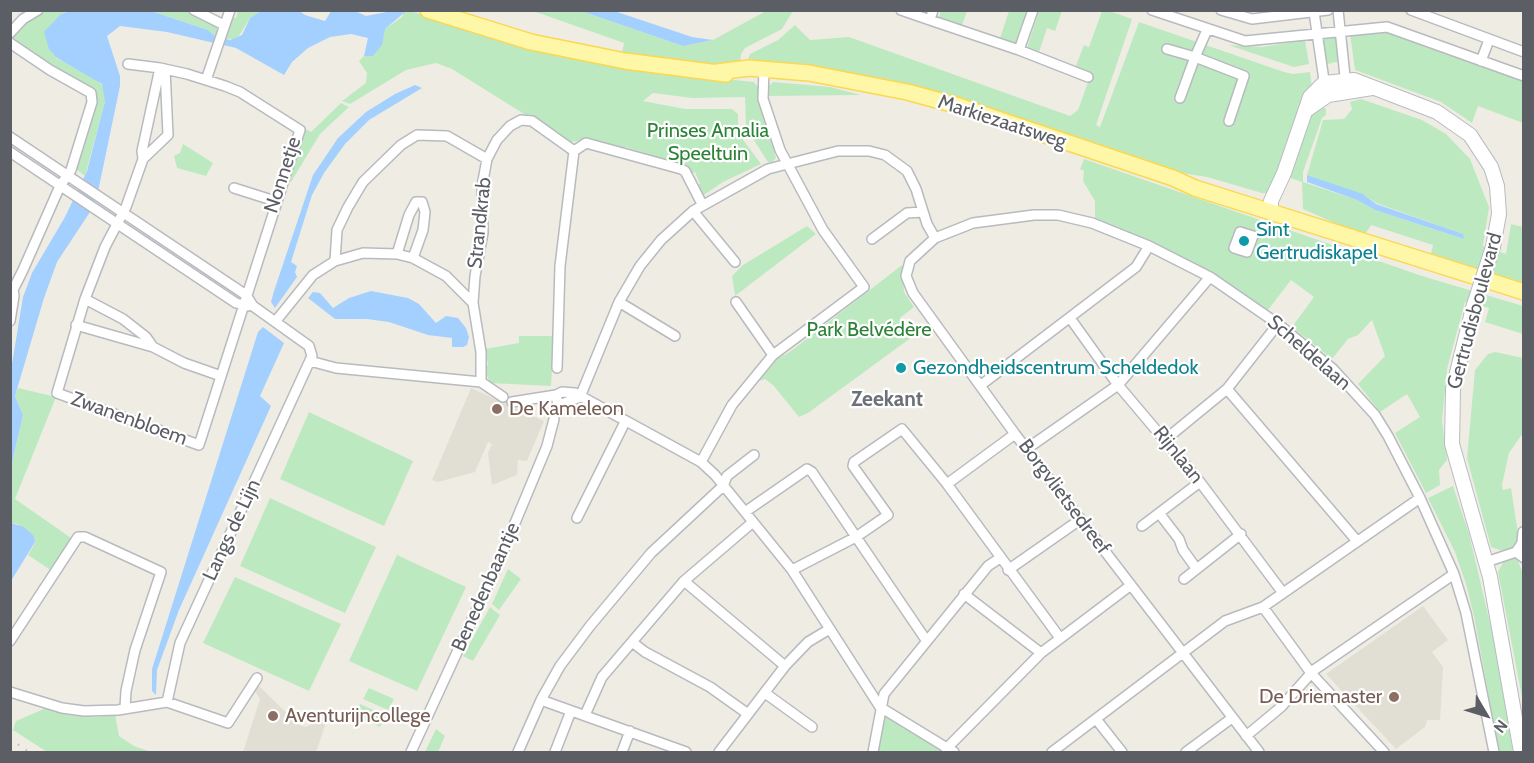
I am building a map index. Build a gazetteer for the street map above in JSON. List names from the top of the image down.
{
  "streets": {
    "main road": ["Markiezaatsweg"],
    "street": [
      "Nonnetje",
      "Strandkrab",
      "Gertrudisboulevard",
      "Scheldelaan",
      "Zwanenbloem",
      "Rijnlaan",
      "Borgvlietsedreef",
      "Langs de Lijn",
      "Benedenbaantje"
    ]
  },
  "crossings": [
    ["Nonnetje", "Zwanenbloem"],
    ["Scheldelaan", "Borgvlietsedreef"]
  ],
  "districts": ["Zeekant"],
  "parks": ["Prinses Amalia Speeltuin", "Park Belvédère"],
  "places": [
    "Sint Gertrudiskapel",
    "Gezondheidscentrum Scheldedok",
    "De Kameleon",
    "De Driemaster",
    "Aventurijncollege"
  ],
  "north": "bottom right"
}
